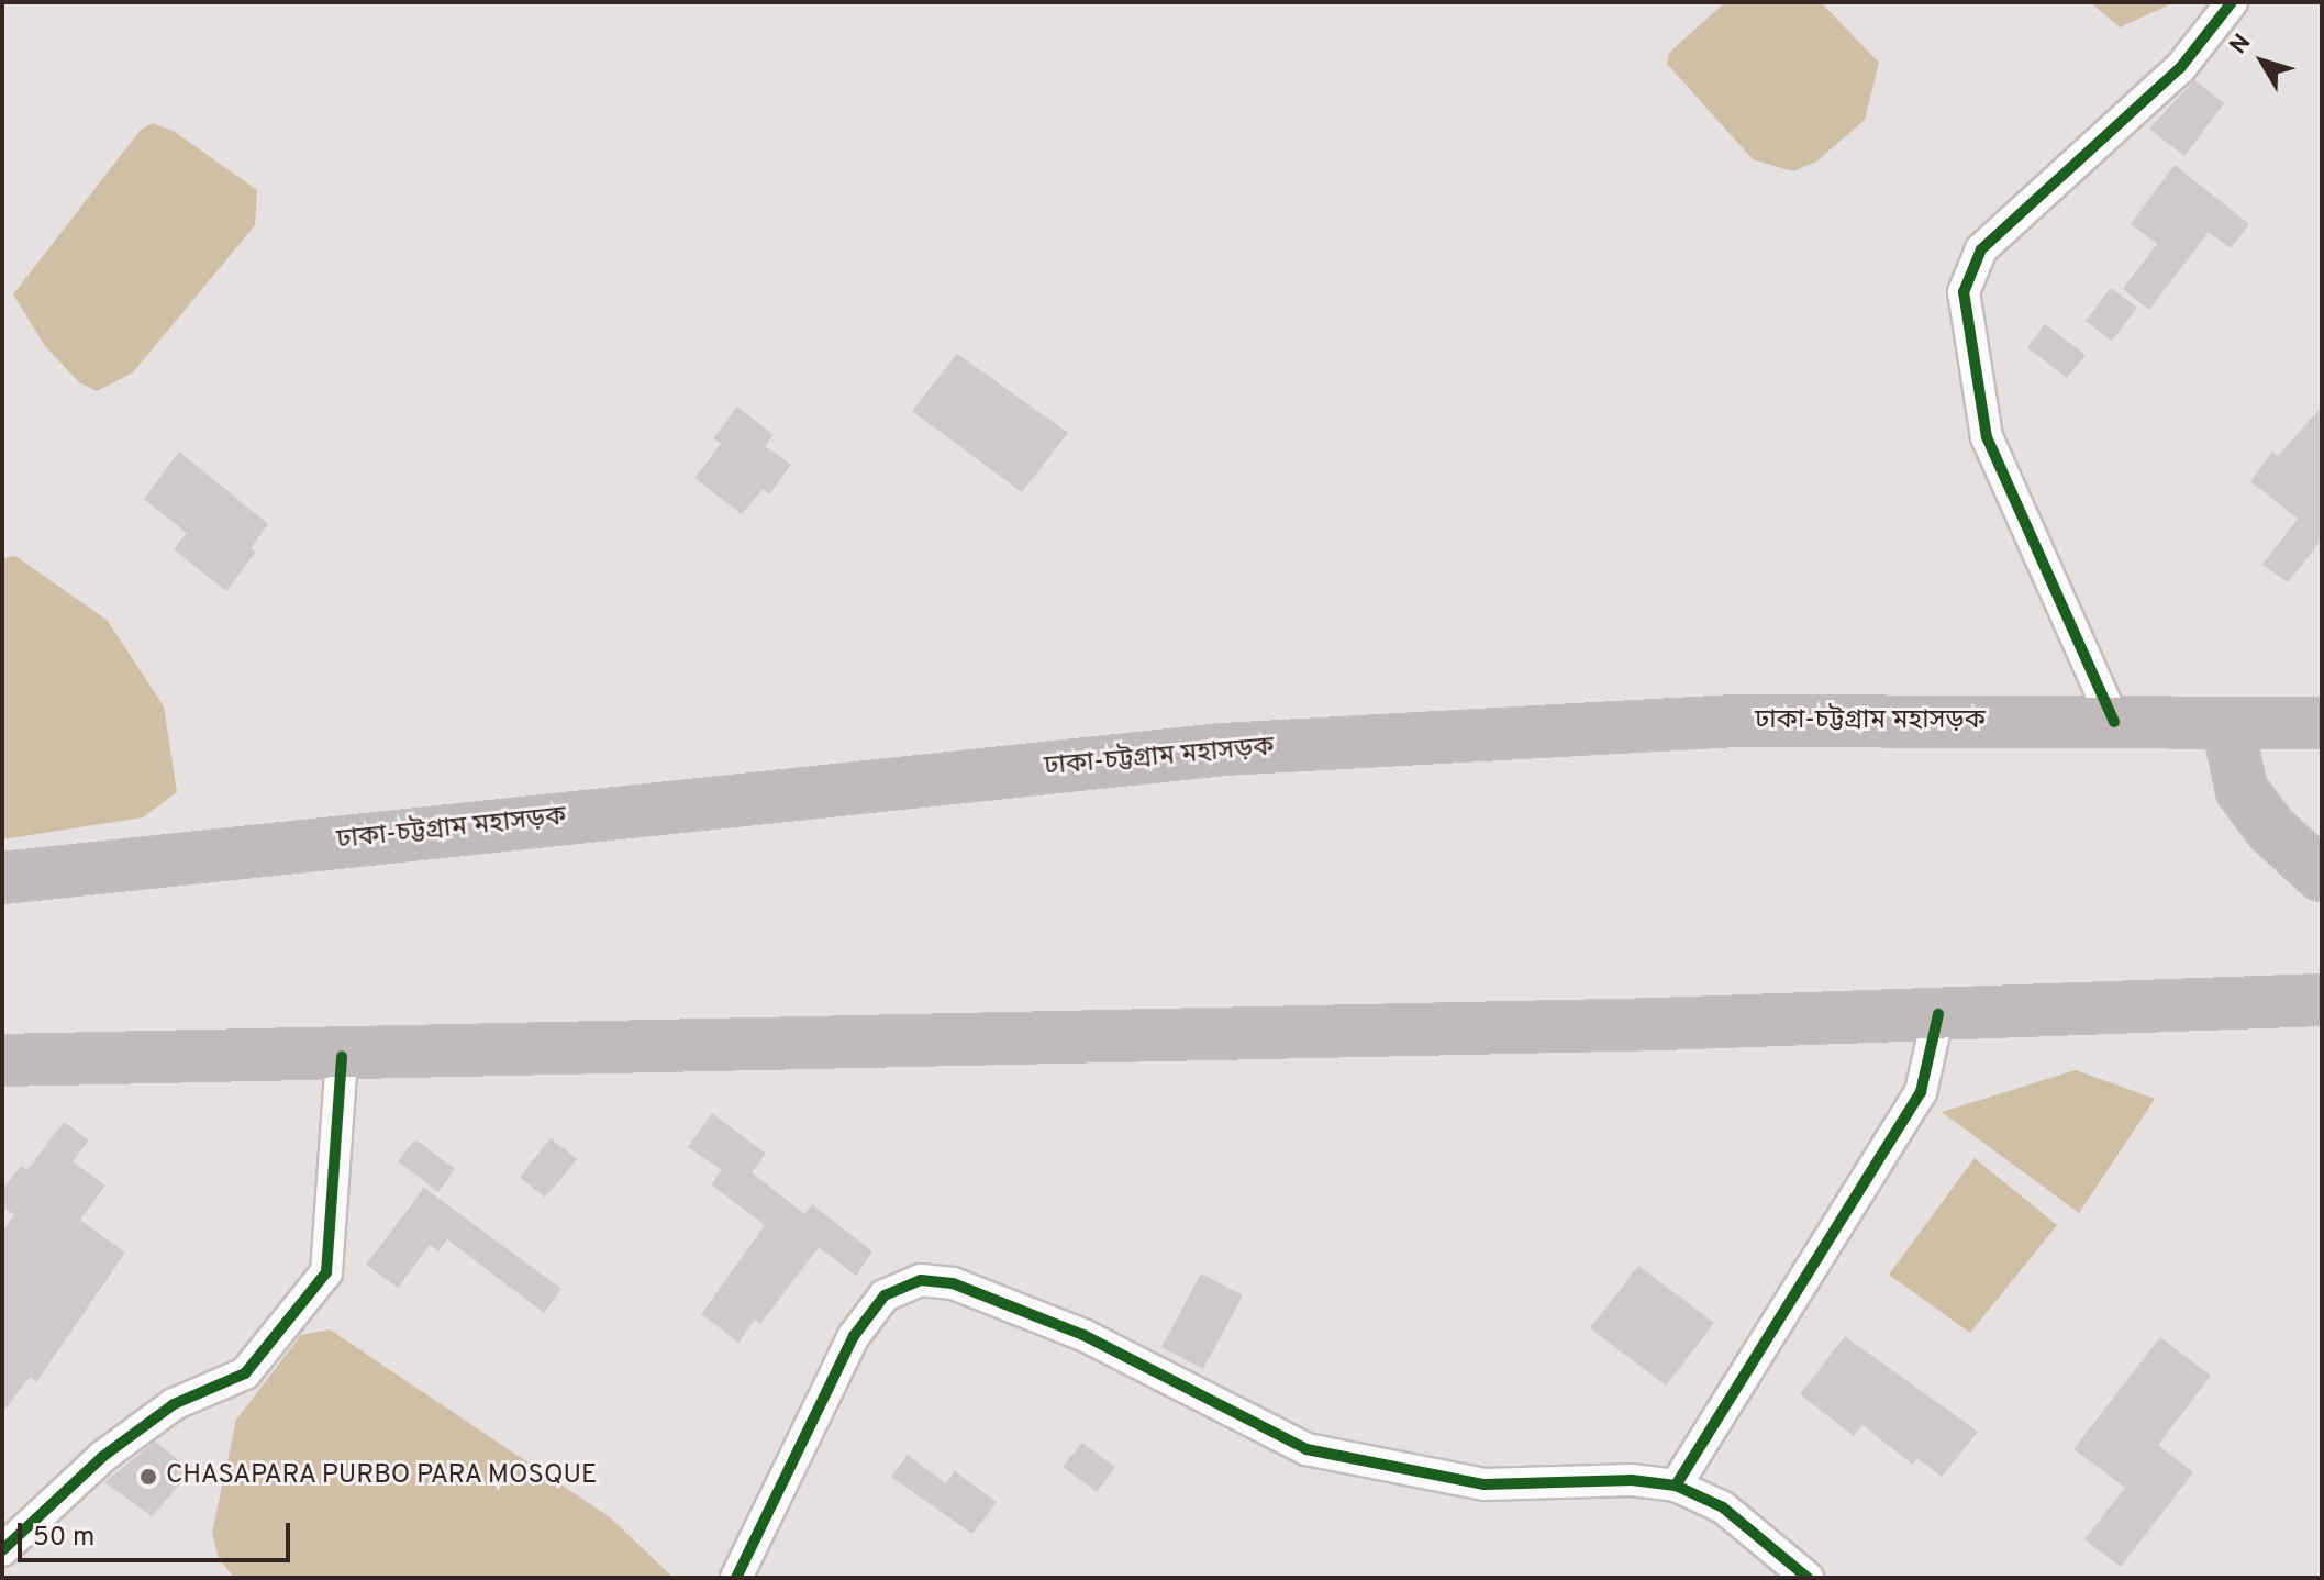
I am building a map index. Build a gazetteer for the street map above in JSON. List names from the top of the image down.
{
  "streets": {
    "highway": ["ঢাকা-চট্টগ্রাম মহাসড়ক"]
  },
  "places": ["CHASAPARA PURBO PARA MOSQUE"],
  "scale_bar": "50 m",
  "north": "top left"
}
